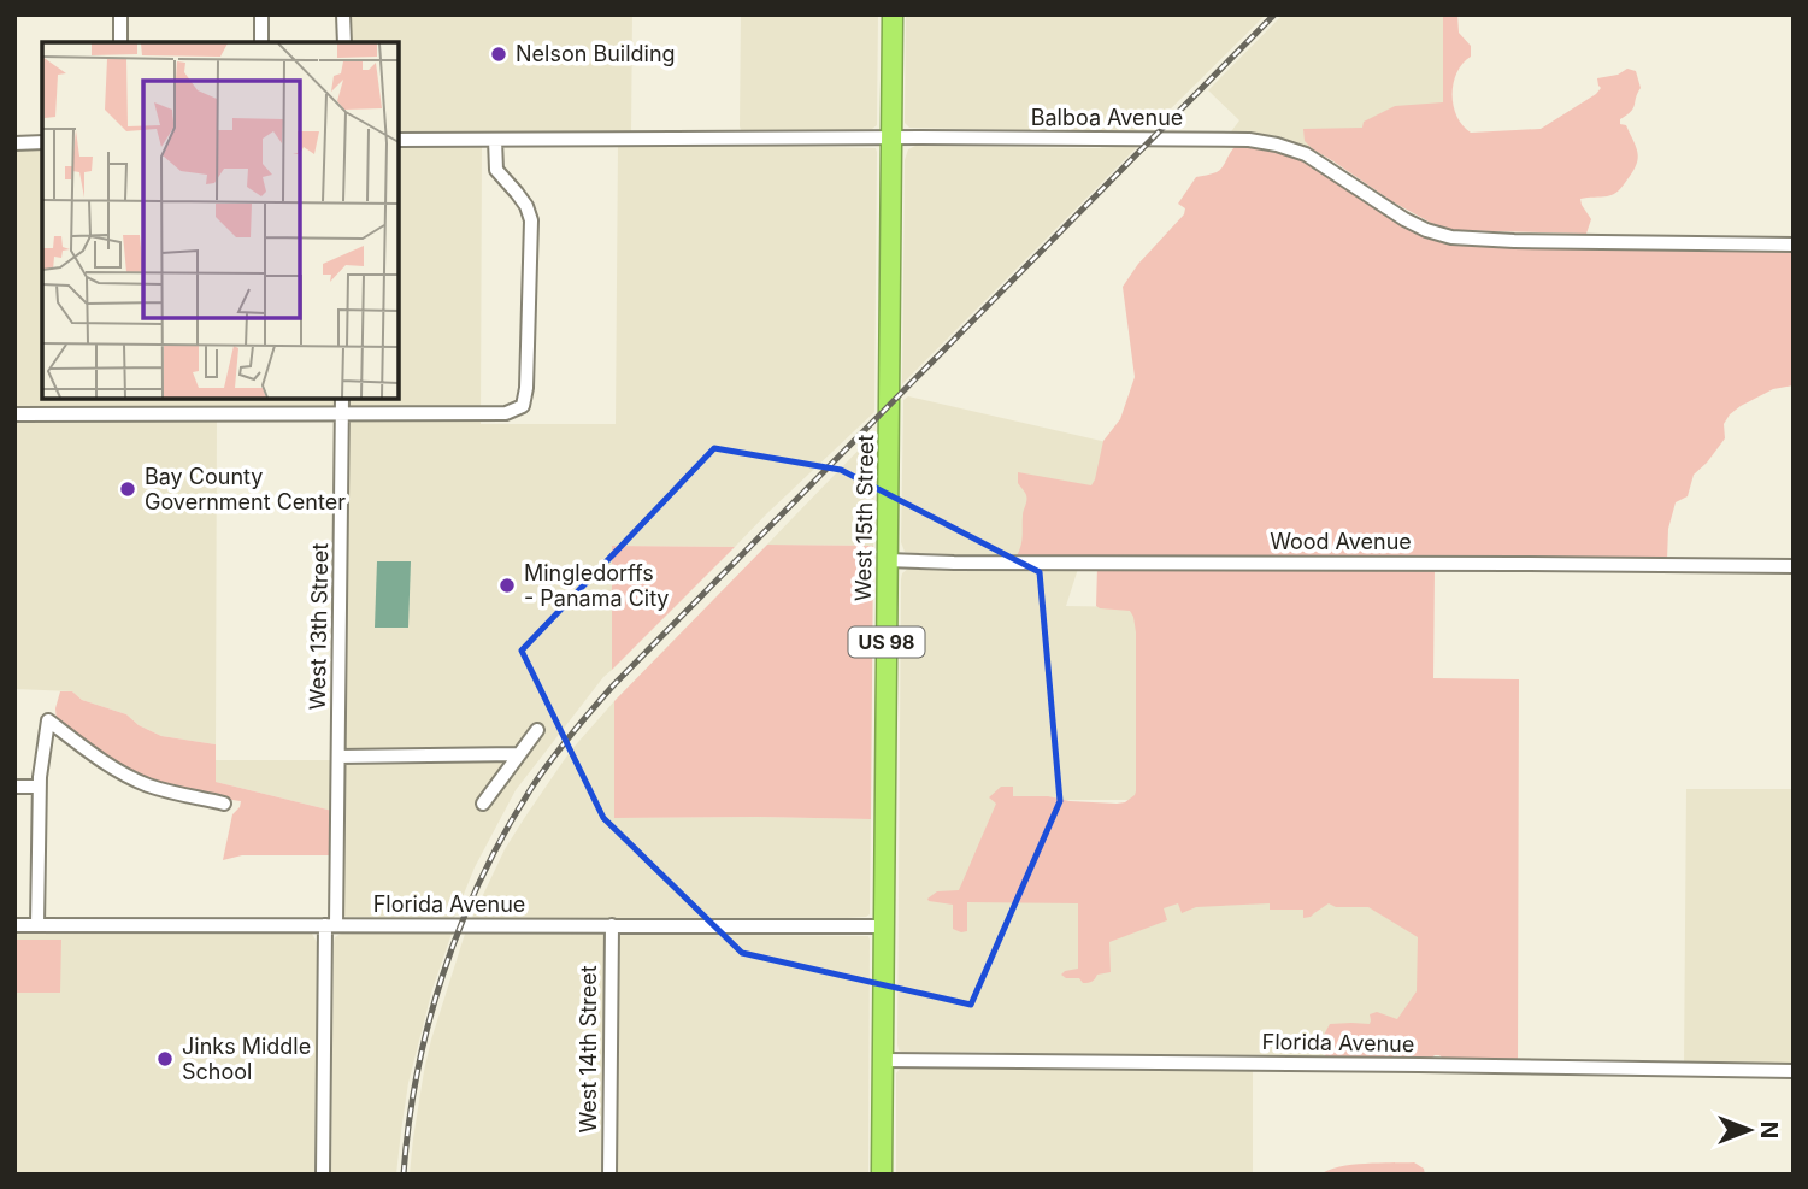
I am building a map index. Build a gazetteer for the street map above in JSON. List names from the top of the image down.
{
  "streets": {
    "highway": ["West 15th Street", "US 98"],
    "street": [
      "Balboa Avenue",
      "Wood Avenue",
      "West 13th Street",
      "Florida Avenue",
      "West 14th Street"
    ]
  },
  "crossings": [
    ["Balboa Avenue", "West 15th Street"],
    ["West 15th Street", "Wood Avenue"],
    ["West 15th Street", "Florida Avenue"],
    ["West 13th Street", "Florida Avenue"],
    ["Florida Avenue", "West 14th Street"]
  ],
  "places": [
    "Nelson Building",
    "Bay County Government Center",
    "Mingledorffs - Panama City",
    "Jinks Middle School"
  ],
  "north": "right"
}
